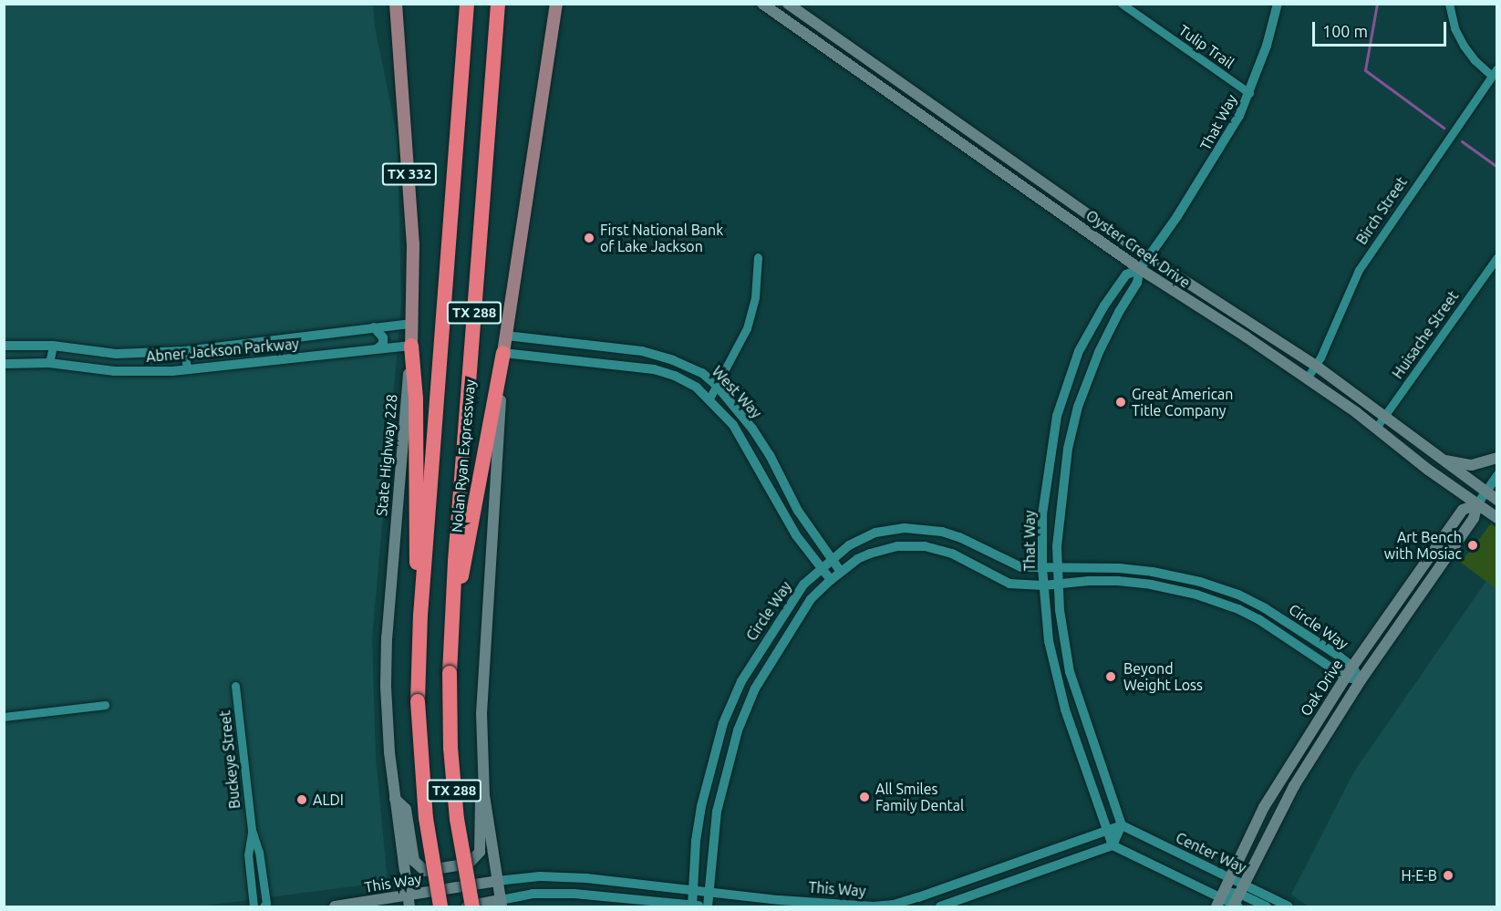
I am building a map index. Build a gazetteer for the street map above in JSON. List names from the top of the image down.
{
  "streets": {
    "highway": ["TX 288", "Nolan Ryan Expressway"],
    "main road": [
      "TX 332",
      "Oyster Creek Drive",
      "State Highway 228",
      "Oak Drive",
      "This Way"
    ],
    "street": [
      "Tulip Trail",
      "That Way",
      "Birch Street",
      "Huisache Street",
      "Abner Jackson Parkway",
      "West Way",
      "Circle Way",
      "Buckeye Street",
      "Center Way"
    ]
  },
  "crossings": [
    ["Tulip Trail", "That Way"],
    ["That Way", "Oyster Creek Drive"],
    ["That Way", "Circle Way"],
    ["That Way", "Center Way"],
    ["That Way", "This Way"],
    ["Birch Street", "Oyster Creek Drive"],
    ["Oyster Creek Drive", "Huisache Street"],
    ["Oyster Creek Drive", "Oak Drive"],
    ["Abner Jackson Parkway", "State Highway 228"],
    ["West Way", "Circle Way"],
    ["State Highway 228", "This Way"],
    ["Circle Way", "Oak Drive"],
    ["Circle Way", "This Way"],
    ["Oak Drive", "Center Way"],
    ["Center Way", "This Way"]
  ],
  "places": [
    "First National Bank of Lake Jackson",
    "Great American Title Company",
    "Art Bench with Mosiac",
    "Beyond Weight Loss",
    "All Smiles Family Dental",
    "ALDI",
    "H-E-B"
  ],
  "scale_bar": "100 m"
}
